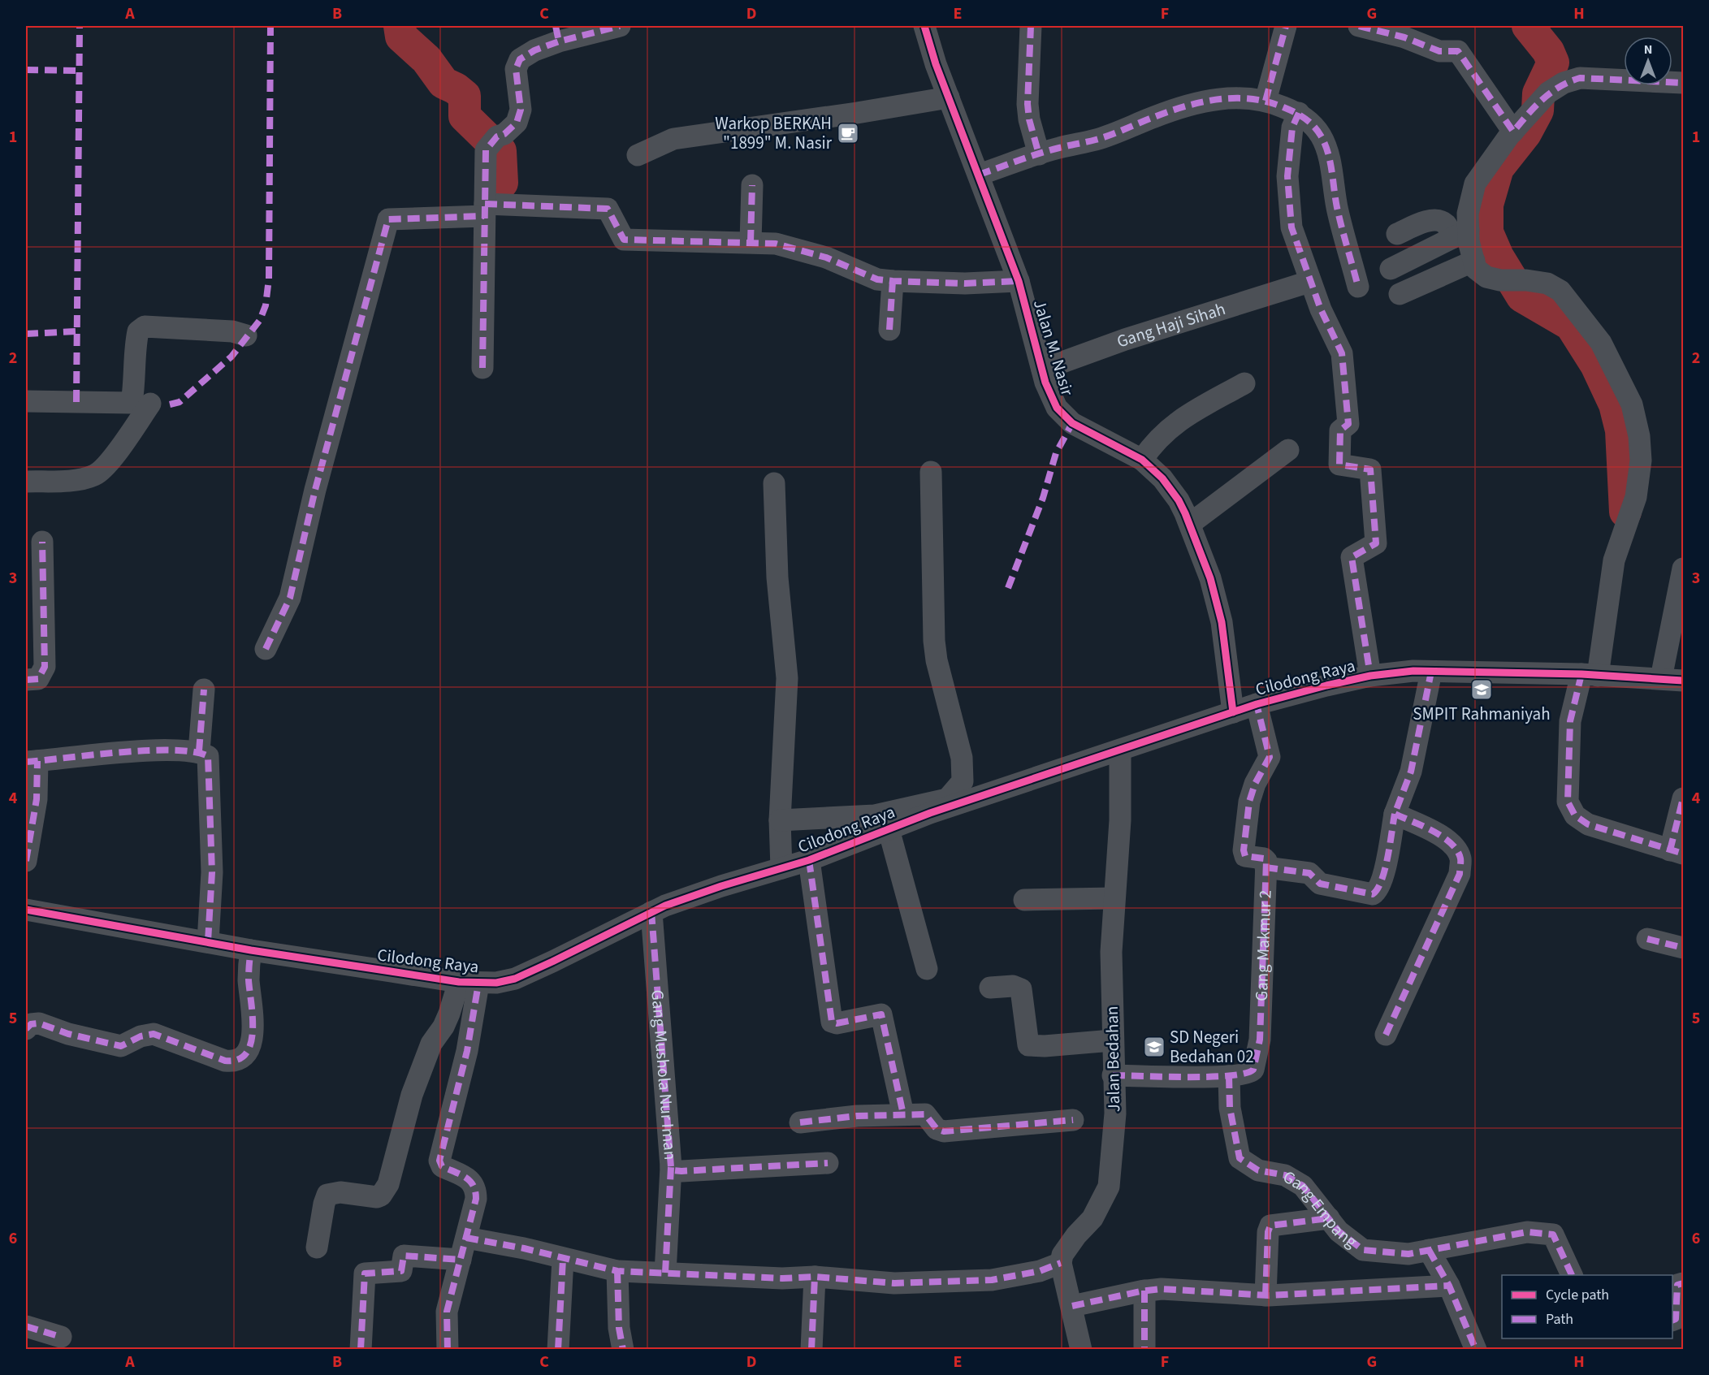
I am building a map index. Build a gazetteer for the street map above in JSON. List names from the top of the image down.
{
  "streets": {
    "street": [
      "Gang Haji Sihah",
      "Jalan M. Nasir",
      "Cilodong Raya",
      "Gang Makmur 2",
      "Jalan Bedahan",
      "Gang Mushola Nur Iman",
      "Gang Empang"
    ]
  },
  "crossings": [
    ["Gang Haji Sihah", "Jalan M. Nasir"],
    ["Jalan M. Nasir", "Cilodong Raya"],
    ["Cilodong Raya", "Gang Makmur 2"],
    ["Cilodong Raya", "Jalan Bedahan"],
    ["Cilodong Raya", "Gang Mushola Nur Iman"],
    ["Gang Makmur 2", "Jalan Bedahan"],
    ["Gang Makmur 2", "Gang Empang"]
  ],
  "places": {
    "cafe": ["Warkop BERKAH \"1899\" M. Nasir"],
    "school or university": ["SMPIT Rahmaniyah", "SD Negeri Bedahan 02"]
  },
  "legend": ["Cycle path", "Path"],
  "north": "top",
  "grid": {
    "columns": [
      "A",
      "B",
      "C",
      "D",
      "E",
      "F",
      "G",
      "H"
    ],
    "rows": [
      "1",
      "2",
      "3",
      "4",
      "5",
      "6"
    ]
  }
}
